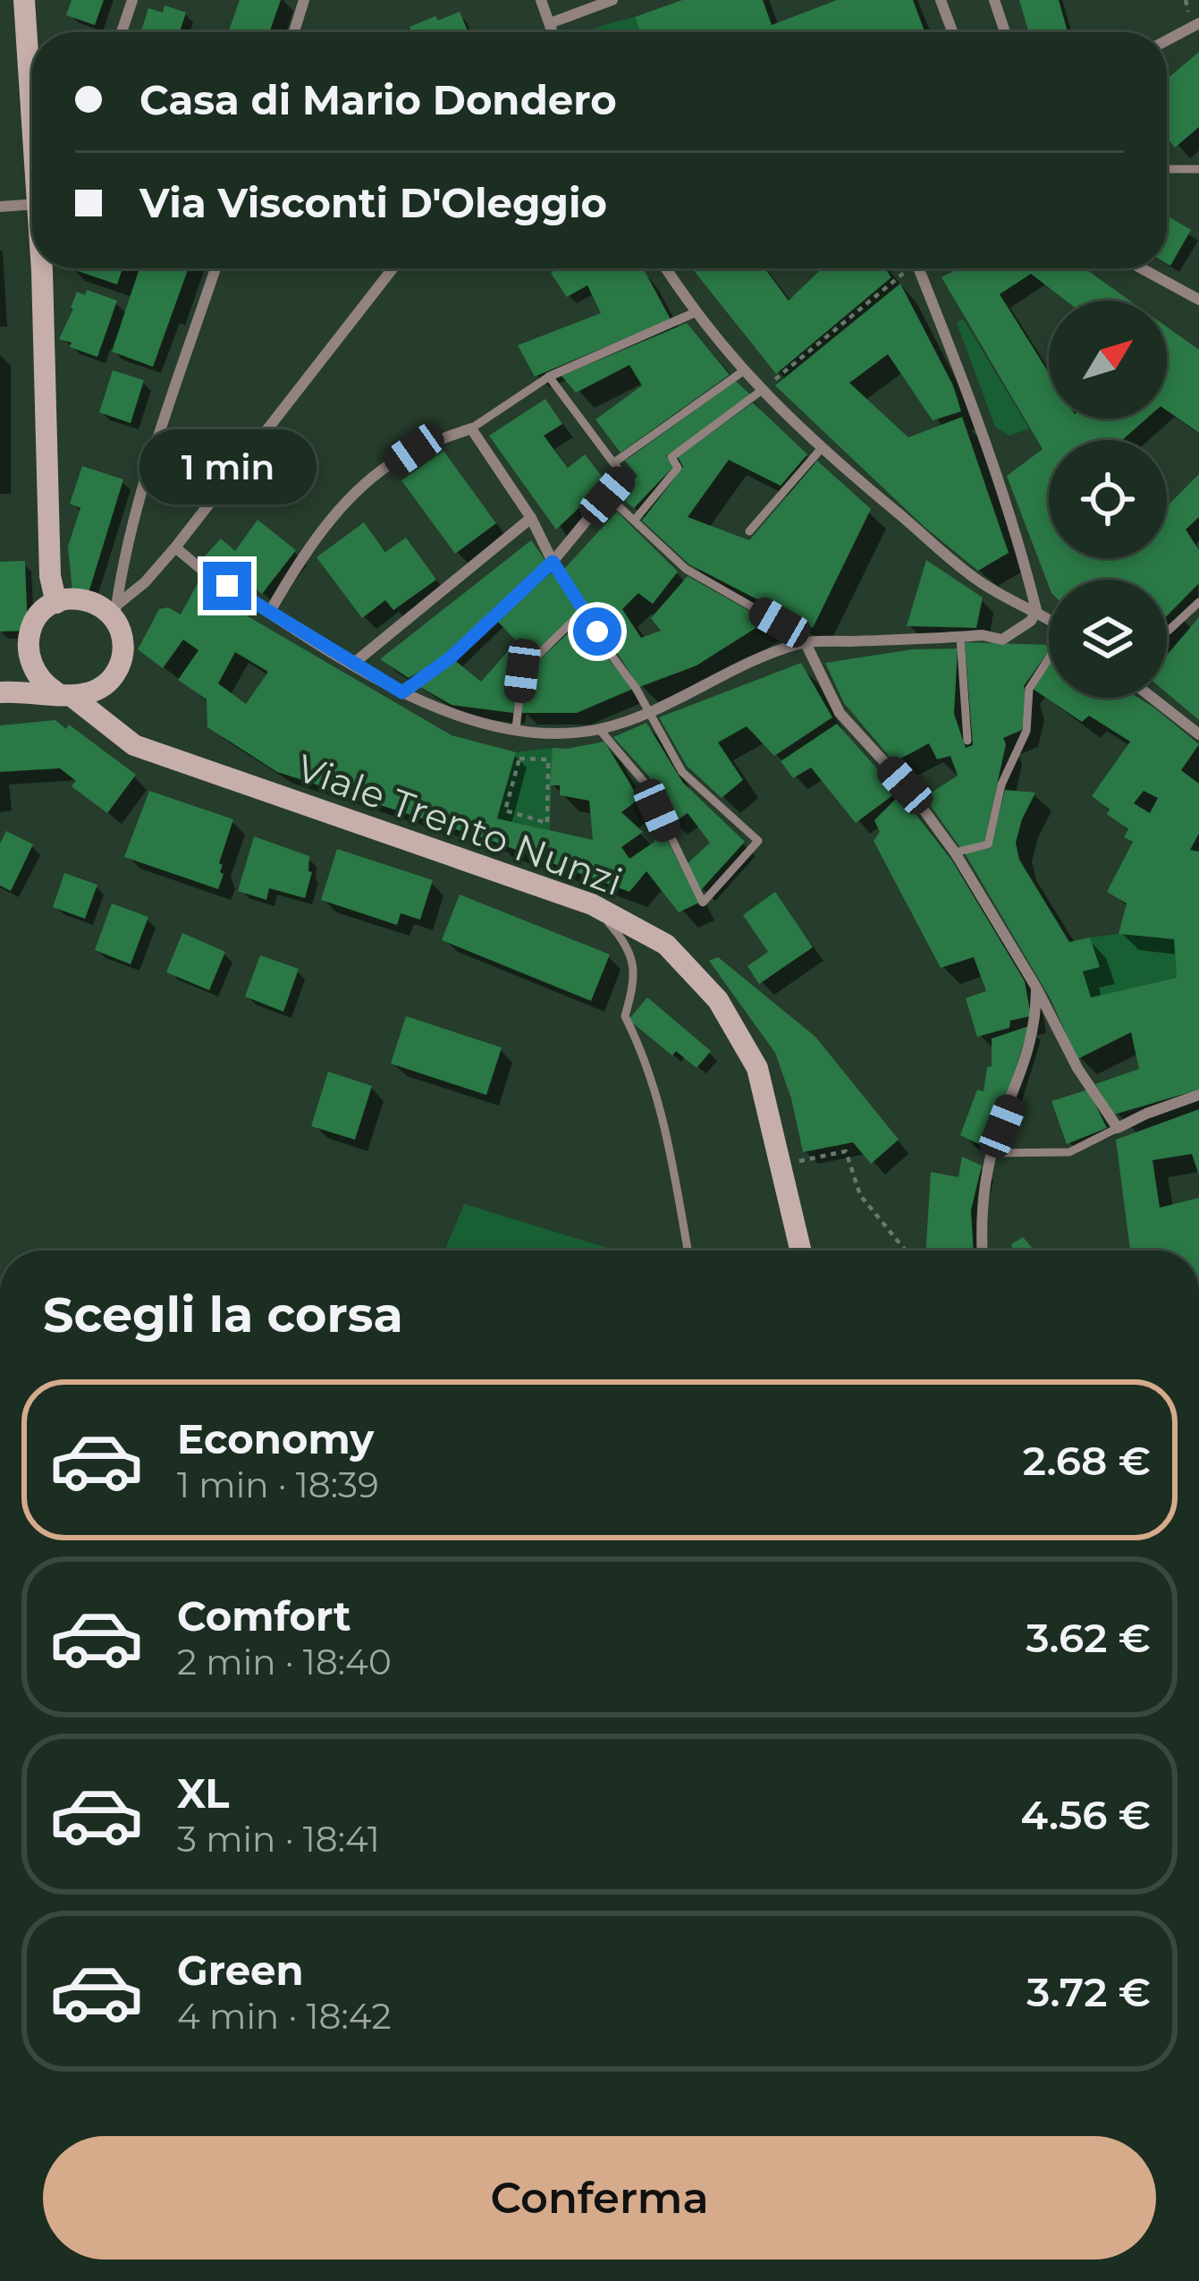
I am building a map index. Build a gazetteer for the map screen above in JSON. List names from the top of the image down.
{
  "streets": {
    "main road": ["Viale Trento Nunzi"]
  },
  "north": "top right",
  "page": {
    "banner": ["Casa di Mario Dondero", "Via Visconti D'Oleggio"],
    "bubble": "1 min",
    "heading": "Scegli la corsa",
    "list": [
      {
        "name": "Economy",
        "note": "1 min · 18:39",
        "value": "2.68 €"
      },
      {
        "name": "Comfort",
        "note": "2 min · 18:40",
        "value": "3.62 €"
      },
      {
        "name": "XL",
        "note": "3 min · 18:41",
        "value": "4.56 €"
      },
      {
        "name": "Green",
        "note": "4 min · 18:42",
        "value": "3.72 €"
      }
    ],
    "buttons": "Conferma"
  }
}
